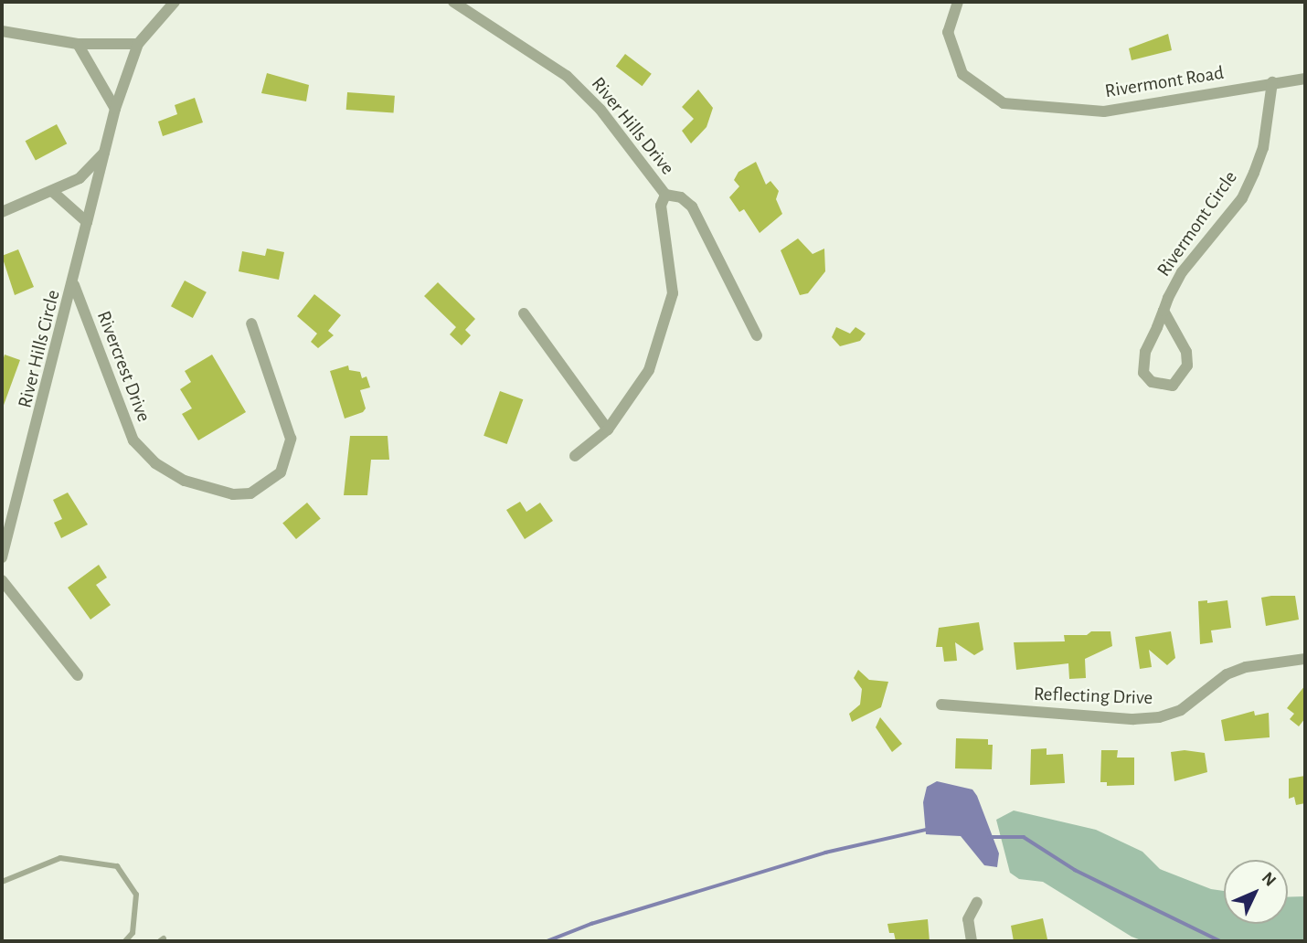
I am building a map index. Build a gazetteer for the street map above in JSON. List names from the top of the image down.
{
  "streets": {
    "street": [
      "Rivermont Road",
      "River Hills Drive",
      "Rivermont Circle",
      "River Hills Circle",
      "Rivercrest Drive",
      "Reflecting Drive"
    ]
  },
  "crossings": [
    ["Rivermont Road", "Rivermont Circle"],
    ["River Hills Circle", "Rivercrest Drive"]
  ],
  "north": "top right"
}
